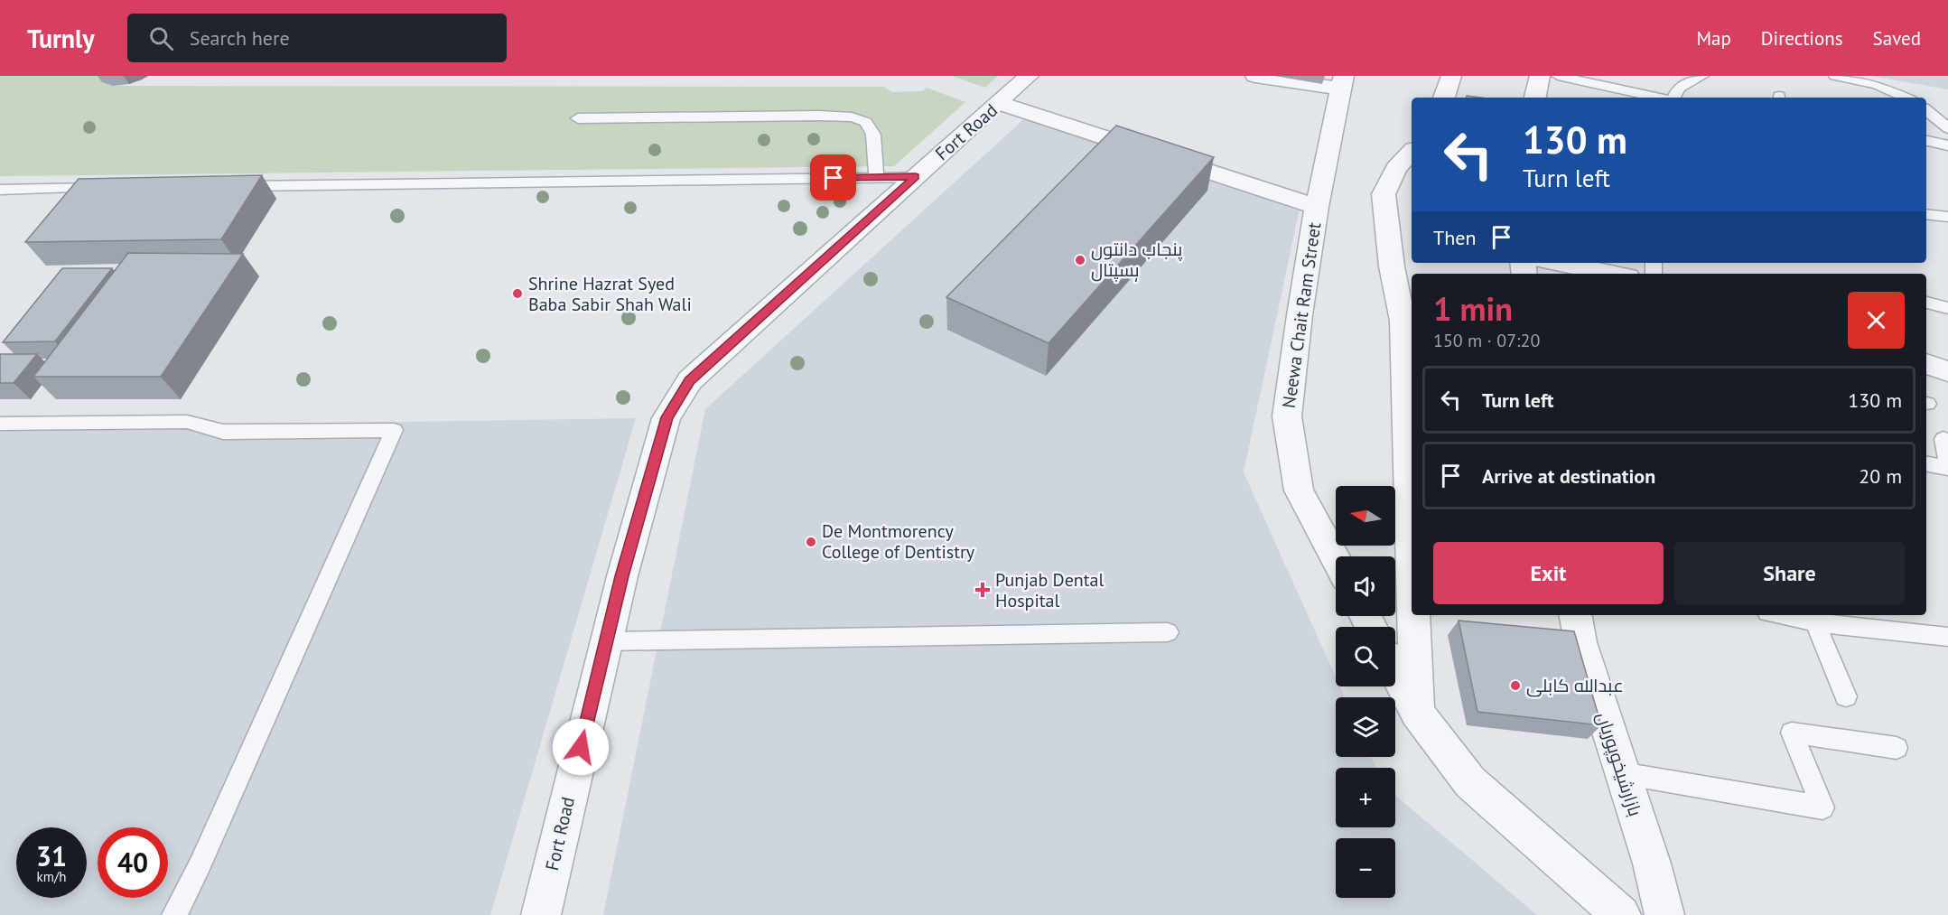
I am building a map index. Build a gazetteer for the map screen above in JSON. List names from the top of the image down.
{
  "streets": {
    "street": ["Fort Road", "Neewa Chait Ram Street", "بازارشیخوپوریاں"]
  },
  "places": {
    "other": [
      "پنجاب دانتوں ہسپتال",
      "Shrine Hazrat Syed Baba Sabir Shah Wali",
      "De Montmorency College of Dentistry",
      "عبدﷲ کابلی"
    ],
    "health": ["Punjab Dental Hospital"]
  },
  "north": "left",
  "page": {
    "header": "Turnly",
    "search": "Search here",
    "nav": ["Map", "Directions", "Saved"],
    "turn": ["130 m", "Turn left"],
    "then": "Then",
    "heading": ["1 min", "150 m · 07:20"],
    "list": [
      {
        "name": "Turn left",
        "value": "130 m"
      },
      {
        "name": "Arrive at destination",
        "value": "20 m"
      }
    ],
    "map_buttons": ["+", "−"],
    "buttons": ["Exit", "Share"],
    "speed": "31 km/h",
    "limit": "40"
  }
}
